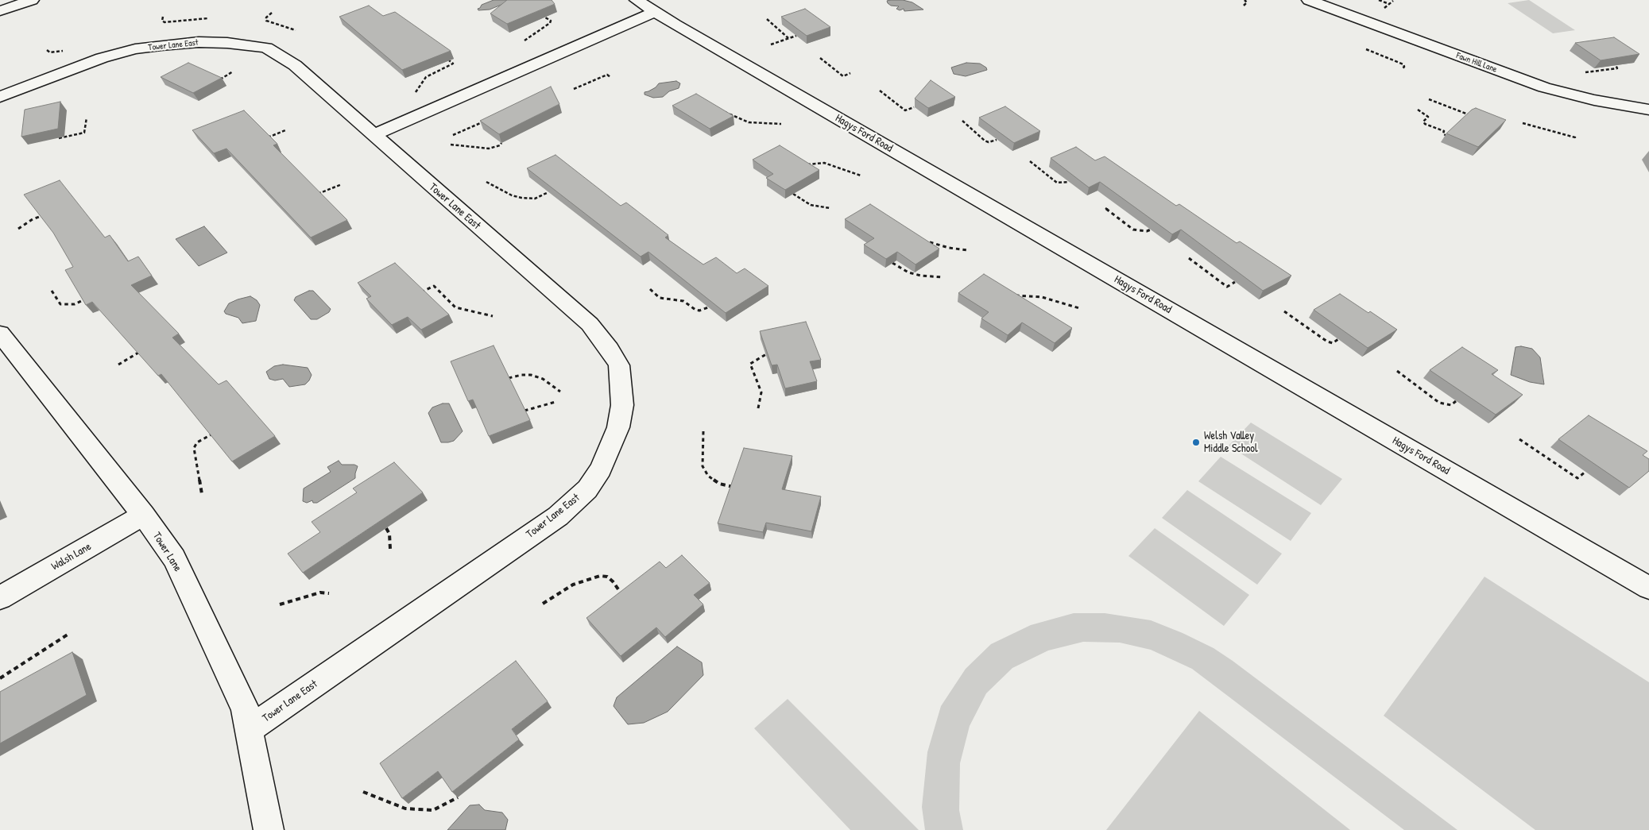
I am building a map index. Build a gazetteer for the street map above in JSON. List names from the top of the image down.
{
  "streets": {
    "street": [
      "Tower Lane East",
      "Fawn Hill Lane",
      "Hagys Ford Road",
      "Tower Lane",
      "Walsh Lane"
    ]
  },
  "crossings": [
    ["Tower Lane East", "Tower Lane"],
    ["Tower Lane", "Walsh Lane"]
  ],
  "places": ["Welsh Valley Middle School"]
}
